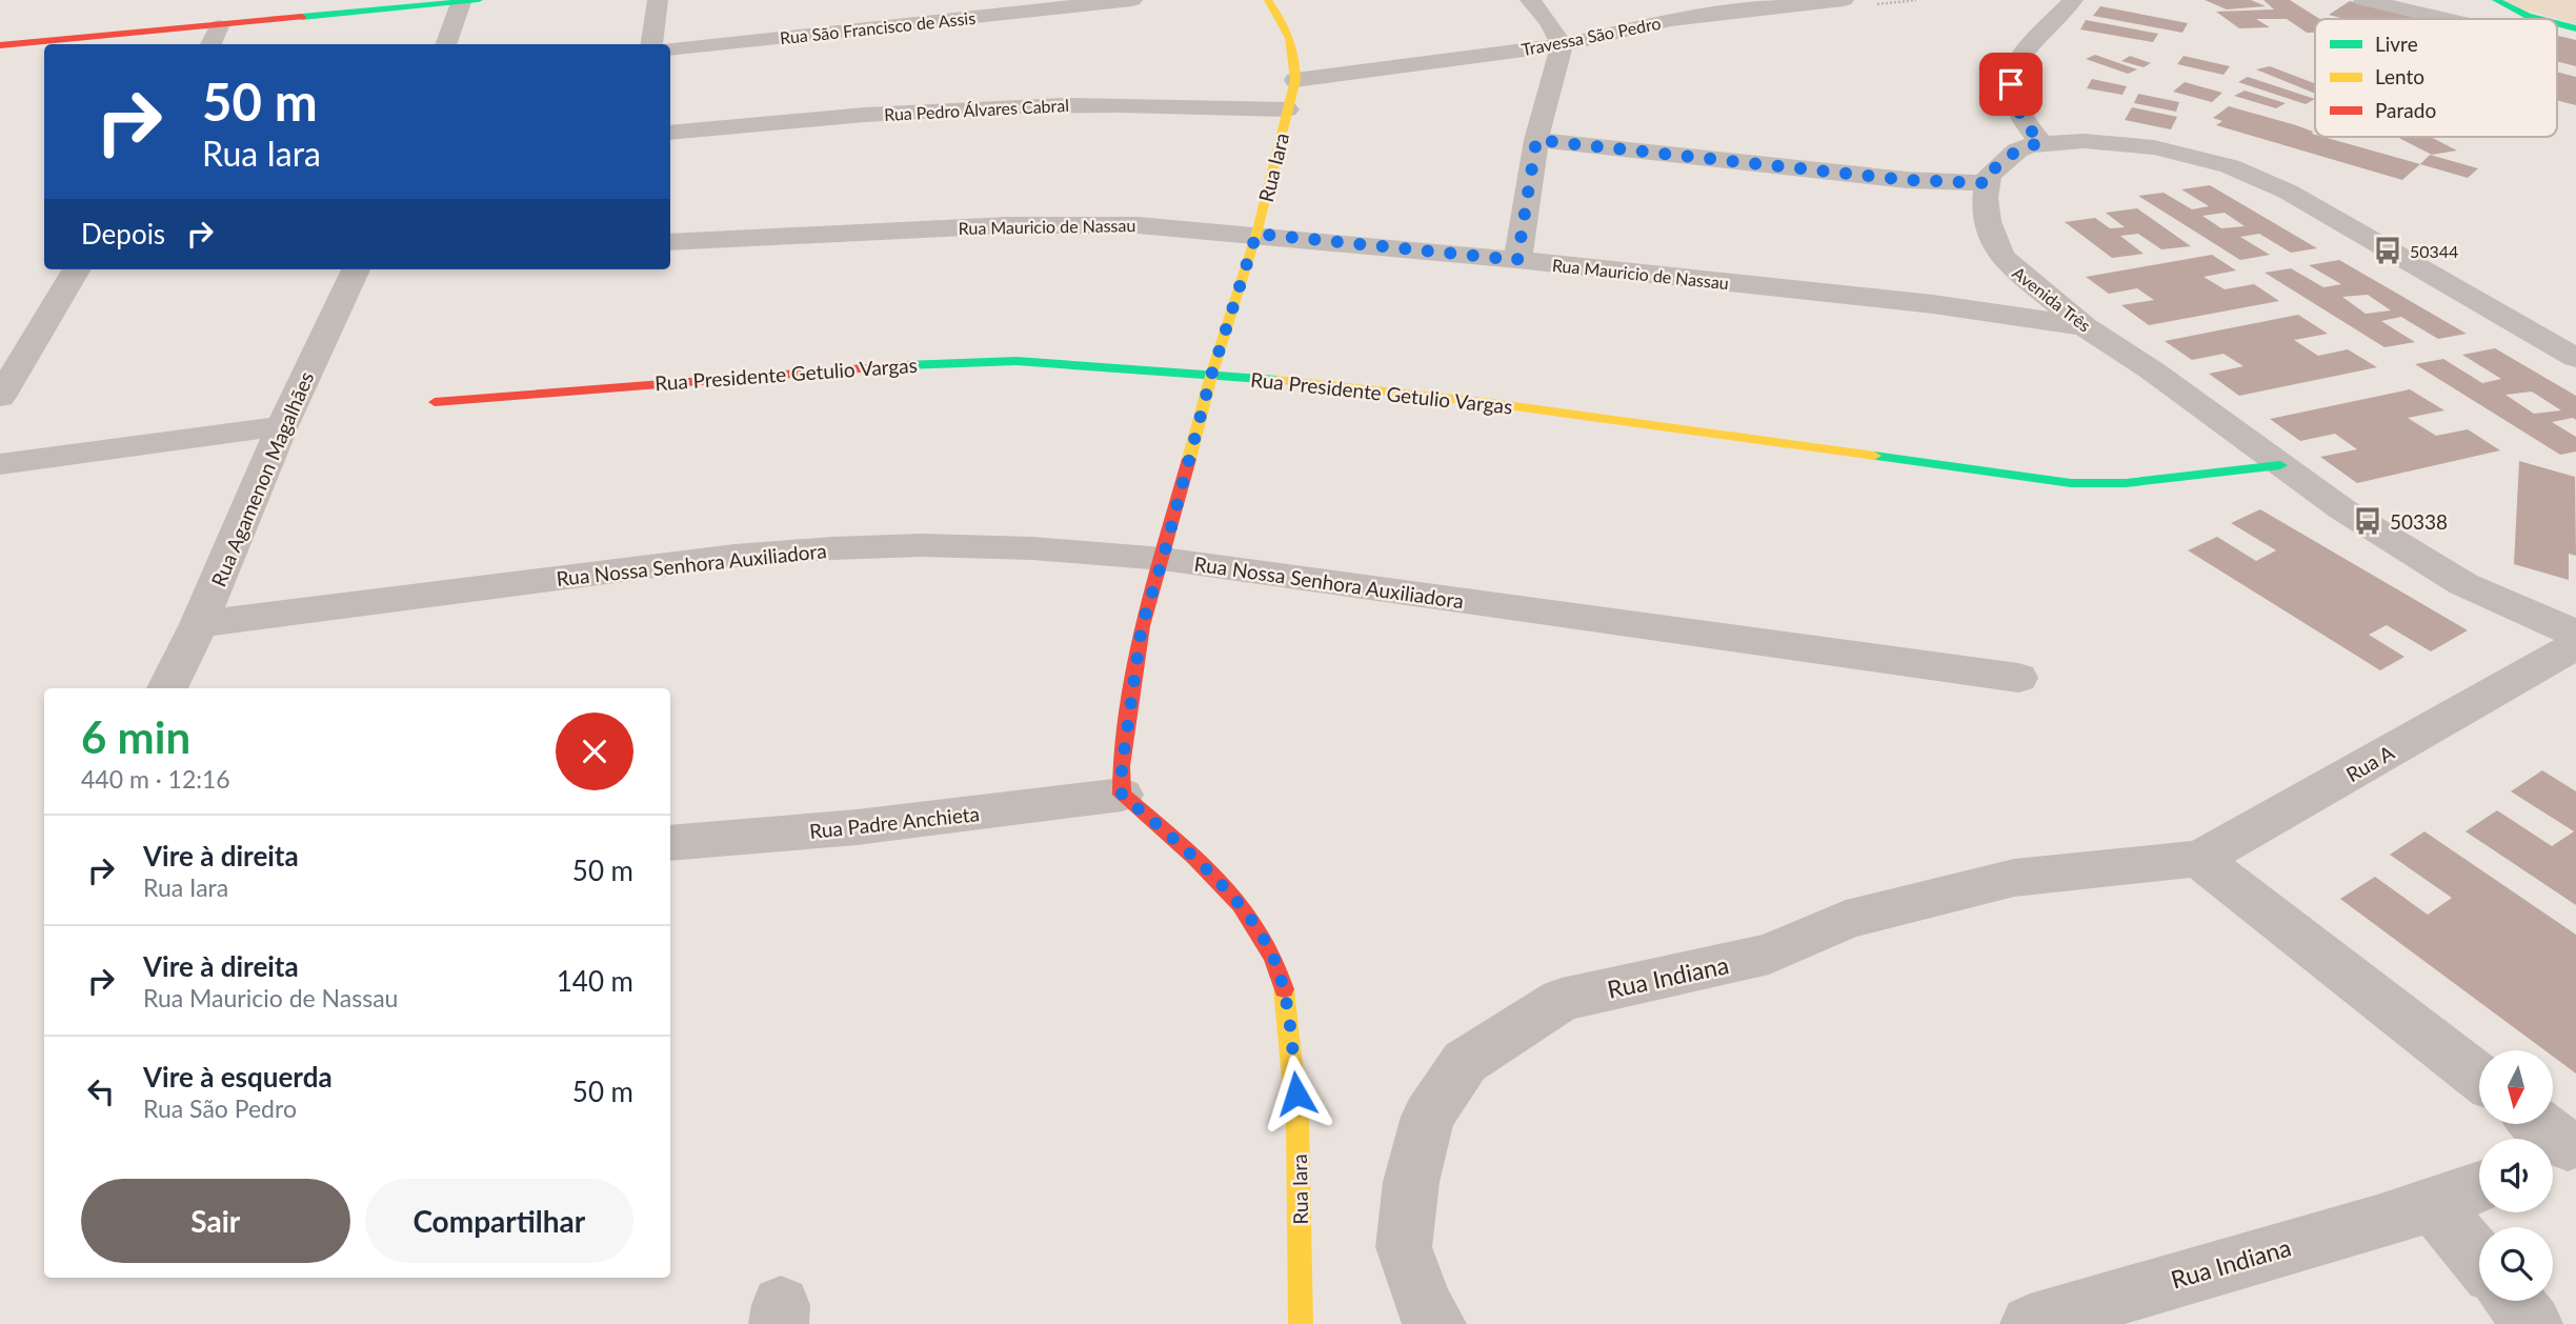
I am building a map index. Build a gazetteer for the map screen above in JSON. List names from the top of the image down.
{
  "streets": {
    "street": [
      "Rua São Francisco de Assis",
      "Travessa São Pedro",
      "Rua Pedro Álvares Cabral",
      "Rua Iara",
      "Rua Mauricio de Nassau",
      "Avenida Três",
      "Rua Presidente Getulio Vargas",
      "Rua Agamenon Magalhães",
      "Rua Nossa Senhora Auxiliadora",
      "Rua A",
      "Rua Padre Anchieta",
      "Rua Indiana"
    ]
  },
  "crossings": [
    ["Travessa São Pedro", "Rua Iara"],
    ["Rua Pedro Álvares Cabral", "Rua Iara"],
    ["Rua Iara", "Rua Mauricio de Nassau"],
    ["Rua Iara", "Rua Presidente Getulio Vargas"],
    ["Rua Iara", "Rua Nossa Senhora Auxiliadora"],
    ["Rua Iara", "Rua Padre Anchieta"],
    ["Rua Mauricio de Nassau", "Avenida Três"],
    ["Avenida Três", "Rua Presidente Getulio Vargas"],
    ["Rua Agamenon Magalhães", "Rua Nossa Senhora Auxiliadora"],
    ["Rua A", "Rua Indiana"]
  ],
  "places": {
    "bus stop": ["50344", "50338"]
  },
  "legend": ["Livre", "Lento", "Parado"],
  "north": "bottom",
  "page": {
    "turn": ["50 m", "Rua Iara"],
    "then": "Depois",
    "heading": ["6 min", "440 m · 12:16"],
    "list": [
      {
        "name": "Vire à direita",
        "note": "Rua Iara",
        "value": "50 m"
      },
      {
        "name": "Vire à direita",
        "note": "Rua Mauricio de Nassau",
        "value": "140 m"
      },
      {
        "name": "Vire à esquerda",
        "note": "Rua São Pedro",
        "value": "50 m"
      }
    ],
    "buttons": ["Sair", "Compartilhar"]
  }
}
